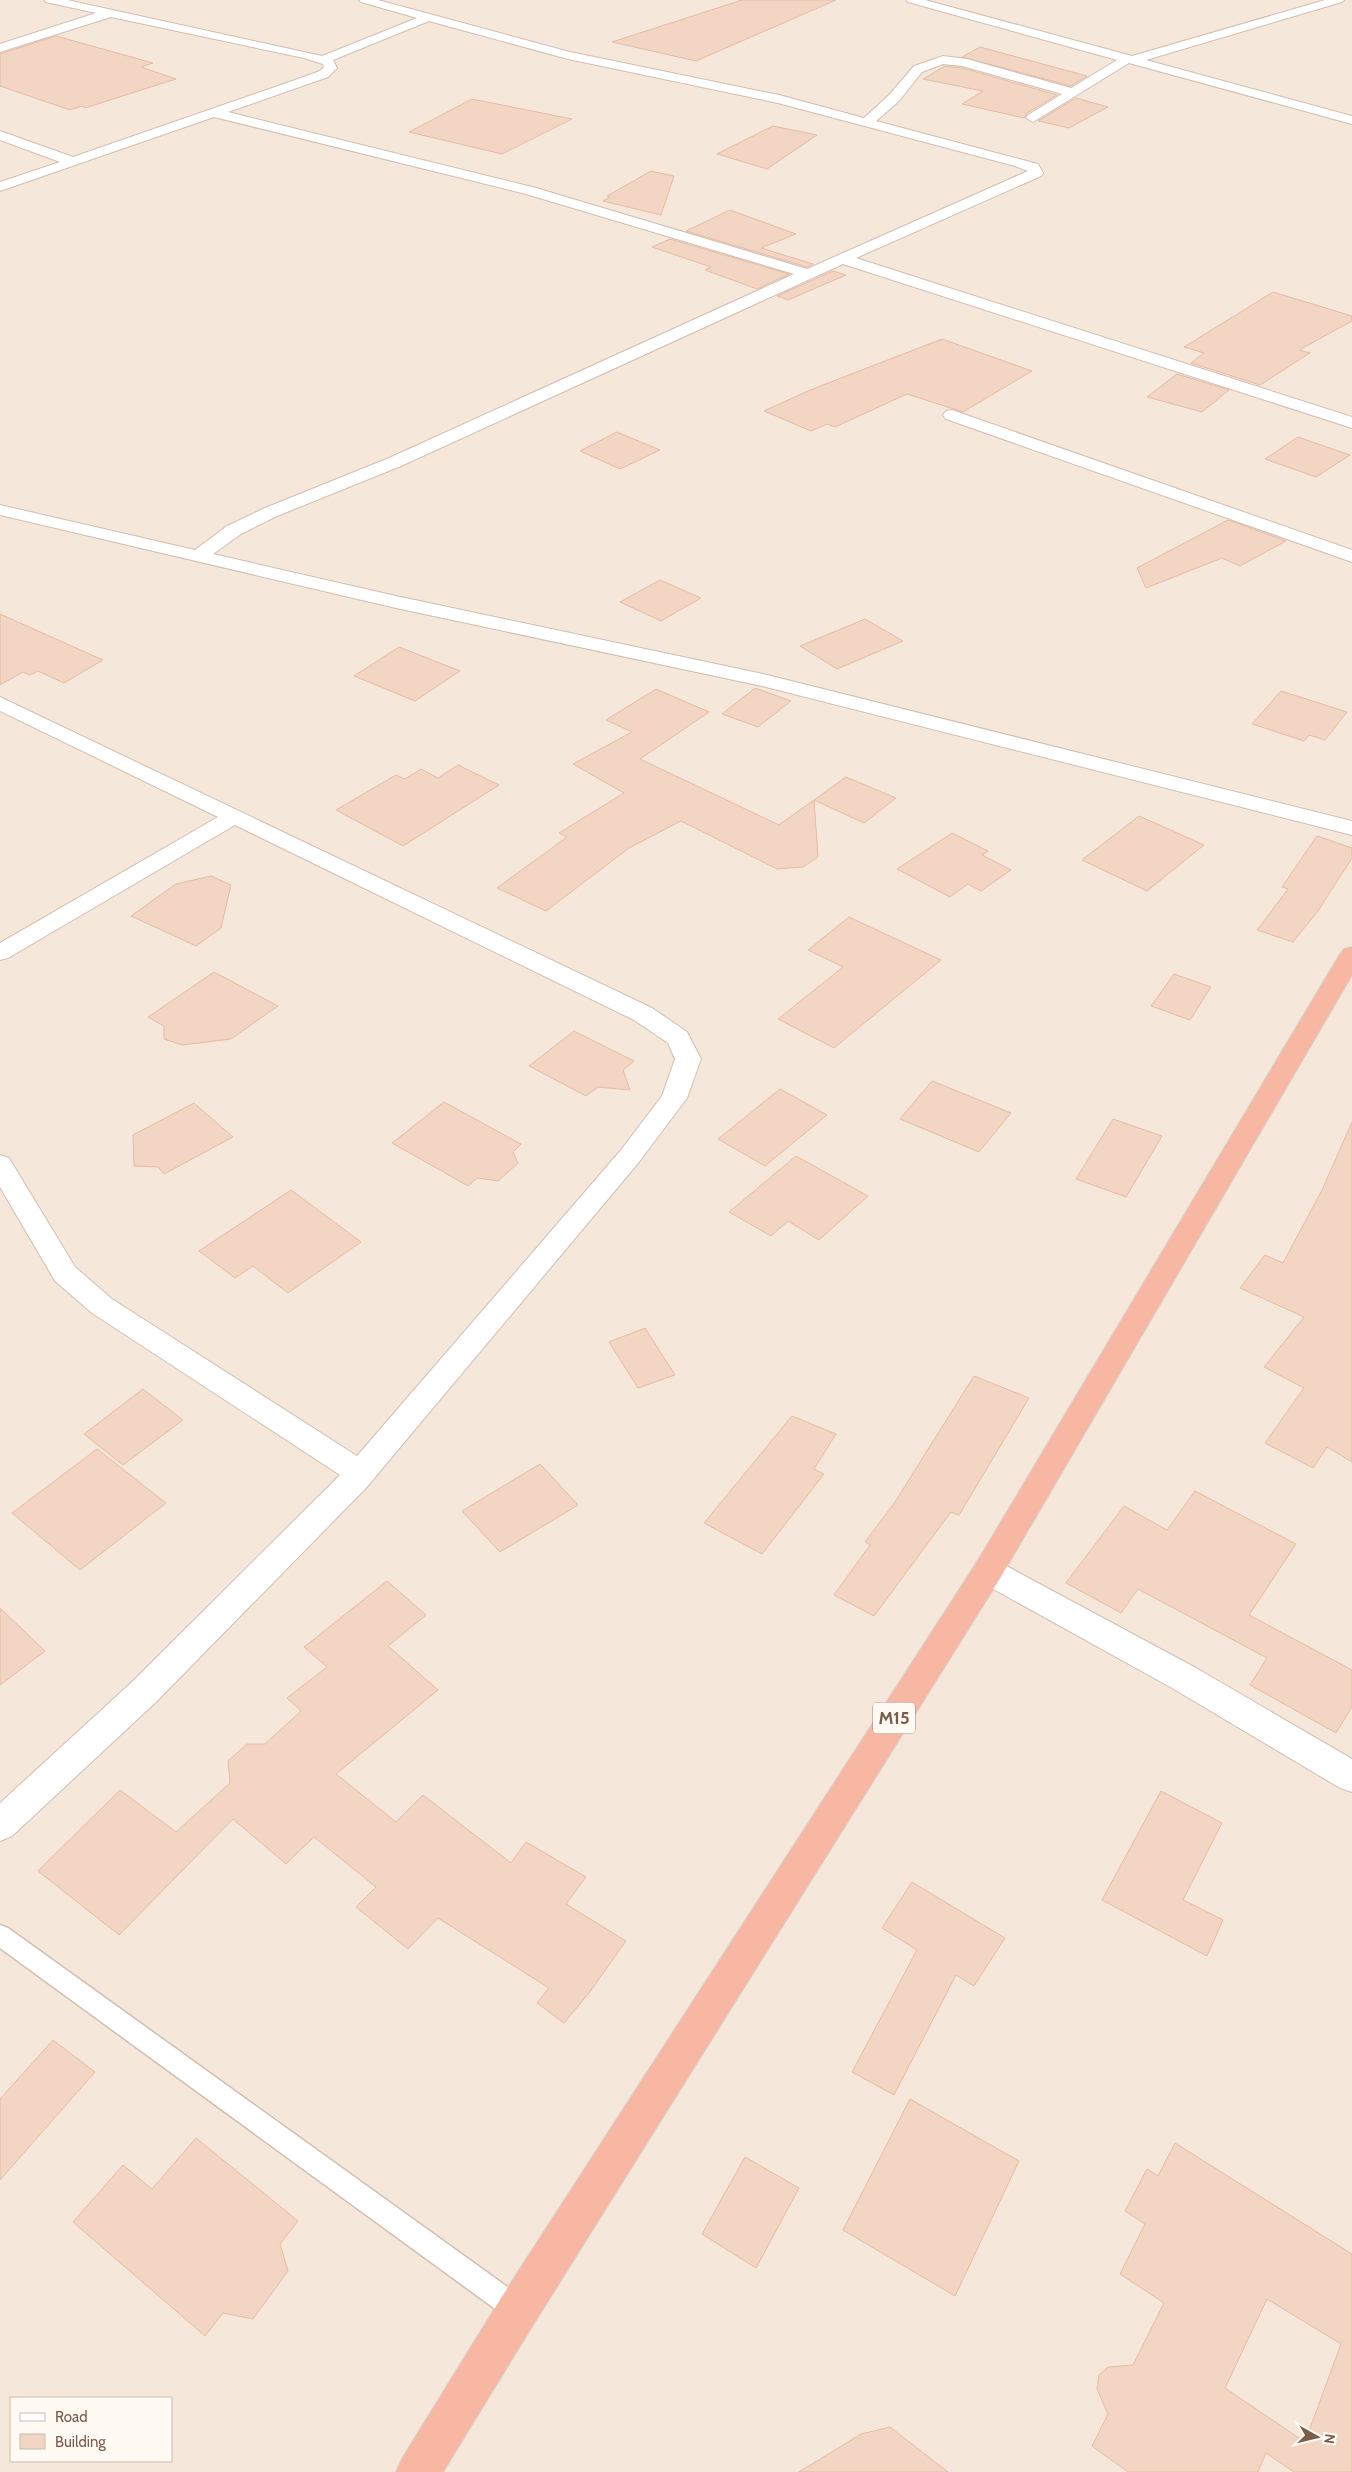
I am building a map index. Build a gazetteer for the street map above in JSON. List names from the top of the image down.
{
  "streets": {
    "highway": ["M15"]
  },
  "legend": ["Road", "Building"],
  "north": "right"
}
